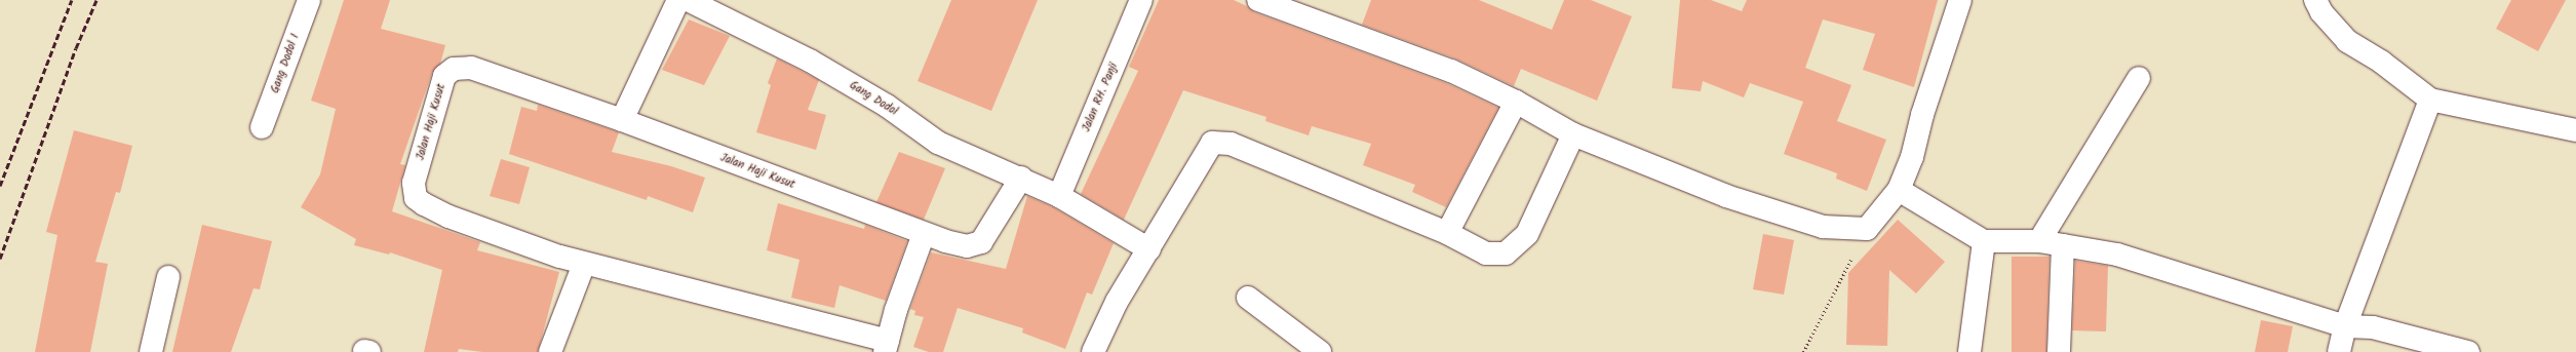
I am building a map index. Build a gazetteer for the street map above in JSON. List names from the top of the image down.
{
  "streets": {
    "street": [
      "Gang Dodol I",
      "Jalan RH. Panji",
      "Gang Dodol",
      "Jalan Haji Kusut"
    ]
  },
  "crossings": [
    ["Jalan RH. Panji", "Gang Dodol"],
    ["Gang Dodol", "Jalan Haji Kusut"]
  ]
}
